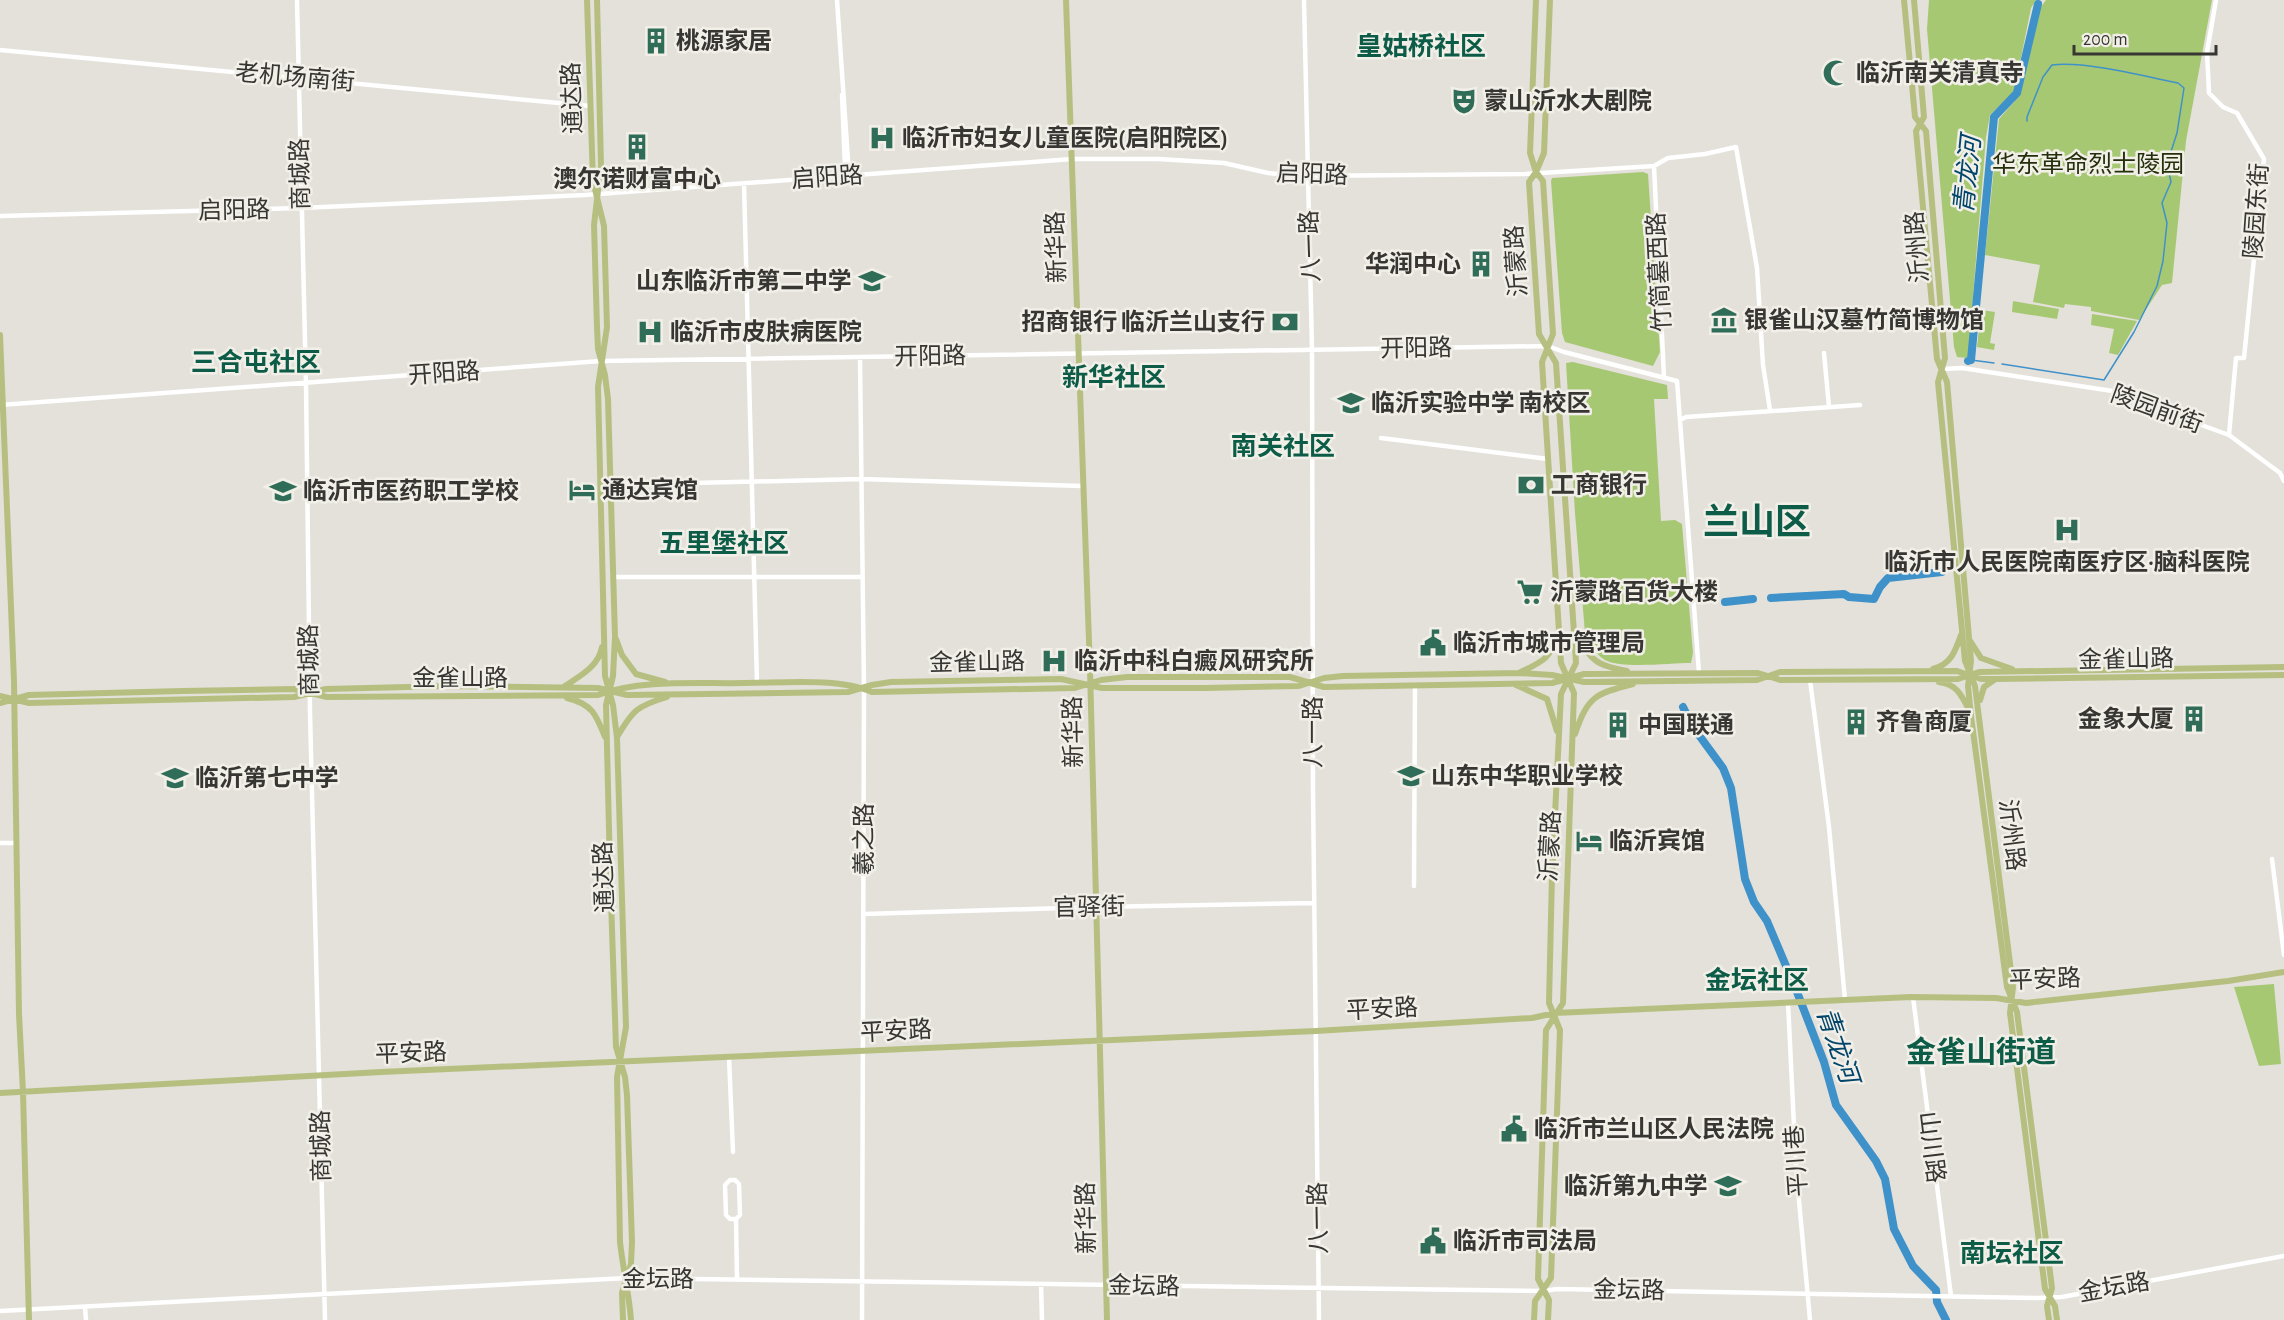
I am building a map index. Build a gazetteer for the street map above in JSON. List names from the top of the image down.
{
  "streets": {
    "main road": [
      "通达路",
      "新华路",
      "沂州路",
      "沂蒙路",
      "金雀山路",
      "平安路"
    ],
    "street": [
      "老机场南街",
      "商城路",
      "启阳路",
      "陵园东街",
      "八一路",
      "竹简墓西路",
      "开阳路",
      "陵园前街",
      "羲之路",
      "官驿街",
      "山川路",
      "平川巷",
      "金坛路"
    ]
  },
  "crossings": [
    ["老机场南街", "通达路"],
    ["老机场南街", "商城路"],
    ["通达路", "启阳路"],
    ["通达路", "开阳路"],
    ["通达路", "金雀山路"],
    ["通达路", "平安路"],
    ["通达路", "金坛路"],
    ["商城路", "启阳路"],
    ["商城路", "开阳路"],
    ["商城路", "金雀山路"],
    ["商城路", "平安路"],
    ["商城路", "金坛路"],
    ["启阳路", "八一路"],
    ["启阳路", "新华路"],
    ["启阳路", "沂蒙路"],
    ["启阳路", "竹简墓西路"],
    ["陵园东街", "陵园前街"],
    ["八一路", "开阳路"],
    ["八一路", "金雀山路"],
    ["八一路", "官驿街"],
    ["八一路", "平安路"],
    ["八一路", "金坛路"],
    ["新华路", "开阳路"],
    ["新华路", "金雀山路"],
    ["新华路", "官驿街"],
    ["新华路", "平安路"],
    ["新华路", "金坛路"],
    ["沂州路", "陵园前街"],
    ["沂州路", "金雀山路"],
    ["沂州路", "平安路"],
    ["沂州路", "金坛路"],
    ["沂蒙路", "开阳路"],
    ["沂蒙路", "金雀山路"],
    ["沂蒙路", "平安路"],
    ["沂蒙路", "金坛路"],
    ["竹简墓西路", "开阳路"],
    ["开阳路", "羲之路"],
    ["金雀山路", "羲之路"],
    ["羲之路", "官驿街"],
    ["羲之路", "平安路"],
    ["羲之路", "金坛路"],
    ["平安路", "山川路"],
    ["平安路", "平川巷"],
    ["山川路", "金坛路"],
    ["平川巷", "金坛路"]
  ],
  "districts": [
    "皇姑桥社区",
    "三合屯社区",
    "新华社区",
    "南关社区",
    "兰山区",
    "五里堡社区",
    "金坛社区",
    "金雀山街道",
    "南坛社区"
  ],
  "water": ["青龙河"],
  "parks": ["华东革命烈士陵园"],
  "places": {
    "building": [
      "桃源家居",
      "澳尔诺财富中心",
      "华润中心",
      "金象大厦",
      "齐鲁商厦",
      "中国联通"
    ],
    "mosque": ["临沂南关清真寺"],
    "theatre": ["蒙山沂水大剧院"],
    "hospital": [
      "临沂市妇女儿童医院(启阳院区)",
      "临沂市皮肤病医院",
      "临沂市人民医院南医疗区·脑科医院",
      "临沂中科白癜风研究所"
    ],
    "school or university": [
      "山东临沂市第二中学",
      "临沂实验中学 南校区",
      "临沂市医药职工学校",
      "山东中华职业学校",
      "临沂第七中学",
      "临沂第九中学"
    ],
    "museum": ["银雀山汉墓竹简博物馆"],
    "bank": ["招商银行 临沂兰山支行", "工商银行"],
    "hotel": ["通达宾馆", "临沂宾馆"],
    "supermarket": ["沂蒙路百货大楼"],
    "public building": ["临沂市城市管理局", "临沂市兰山区人民法院", "临沂市司法局"]
  },
  "scale_bar": "200 m"
}
